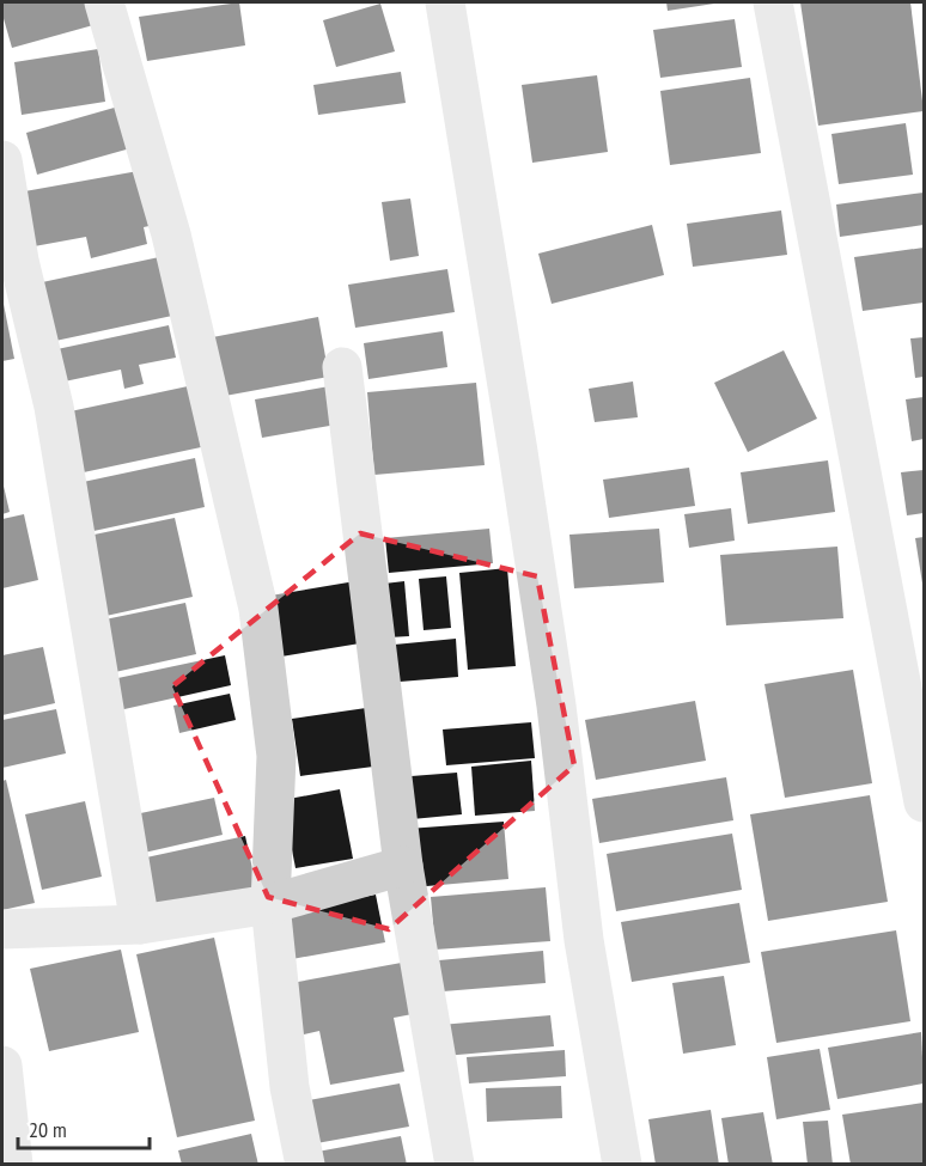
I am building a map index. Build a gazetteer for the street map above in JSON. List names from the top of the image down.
{
  "scale_bar": "20 m"
}
